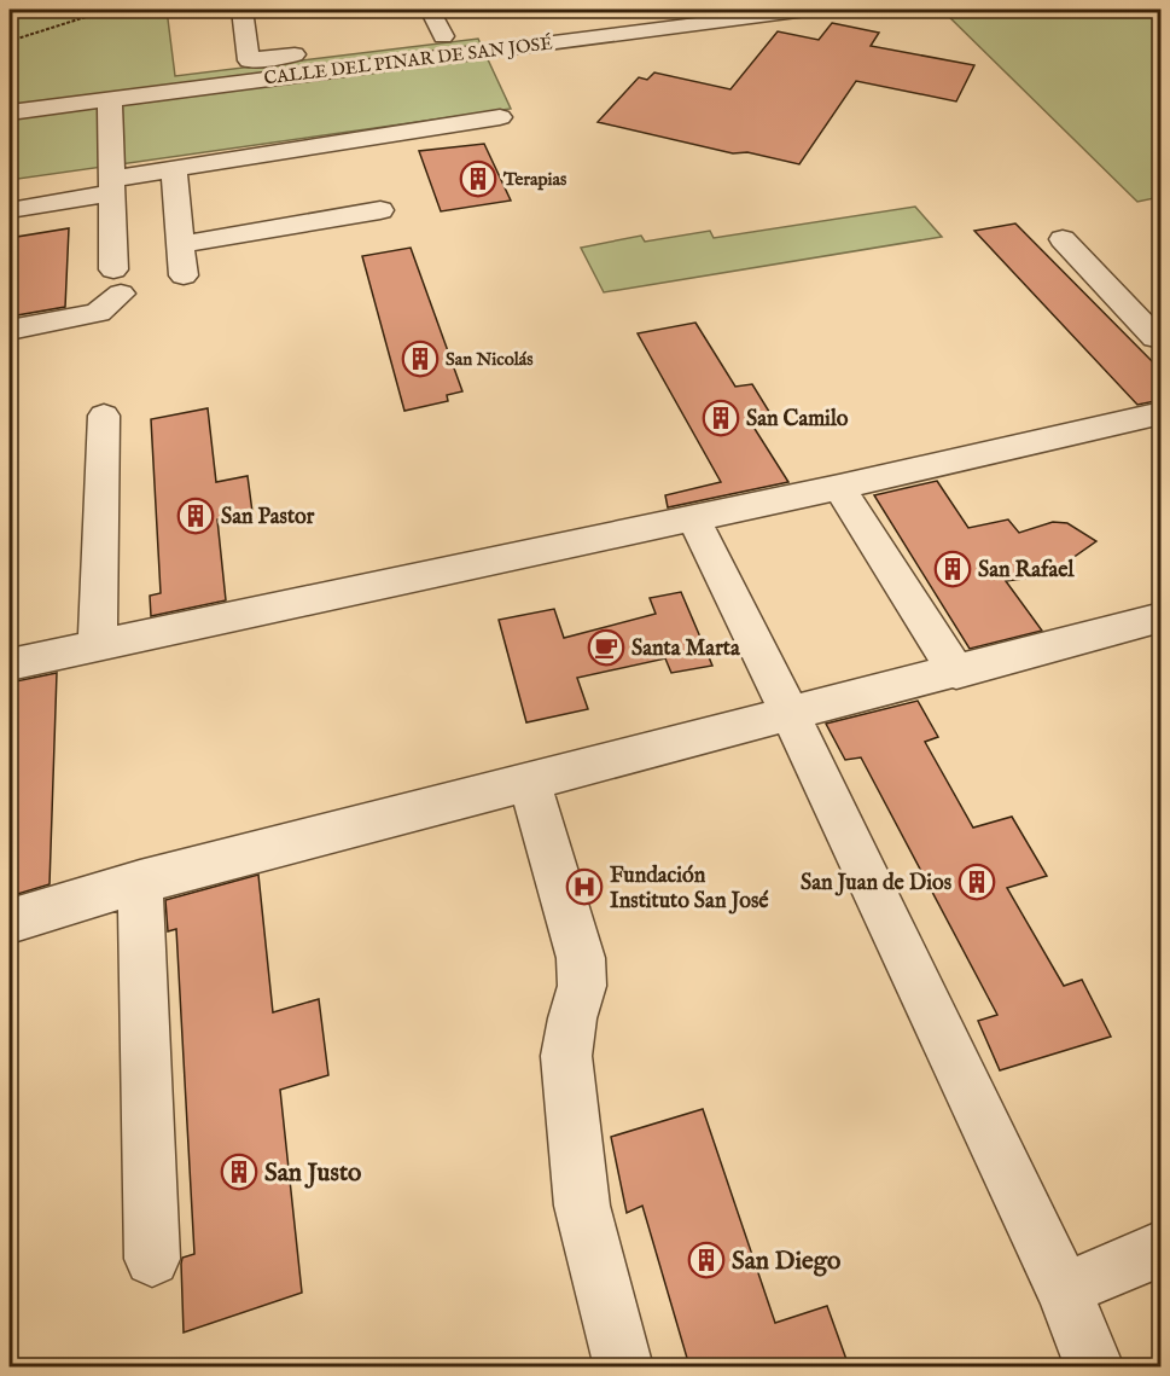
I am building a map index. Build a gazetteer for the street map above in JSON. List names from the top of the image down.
{
  "streets": {
    "street": ["CALLE DEL PINAR DE SAN JOSÉ"]
  },
  "places": {
    "building": [
      "Terapias",
      "San Nicolás",
      "San Camilo",
      "San Pastor",
      "San Rafael",
      "San Juan de Dios",
      "San Justo",
      "San Diego"
    ],
    "cafe": ["Santa Marta"],
    "hospital": ["Fundación Instituto San José"]
  }
}
